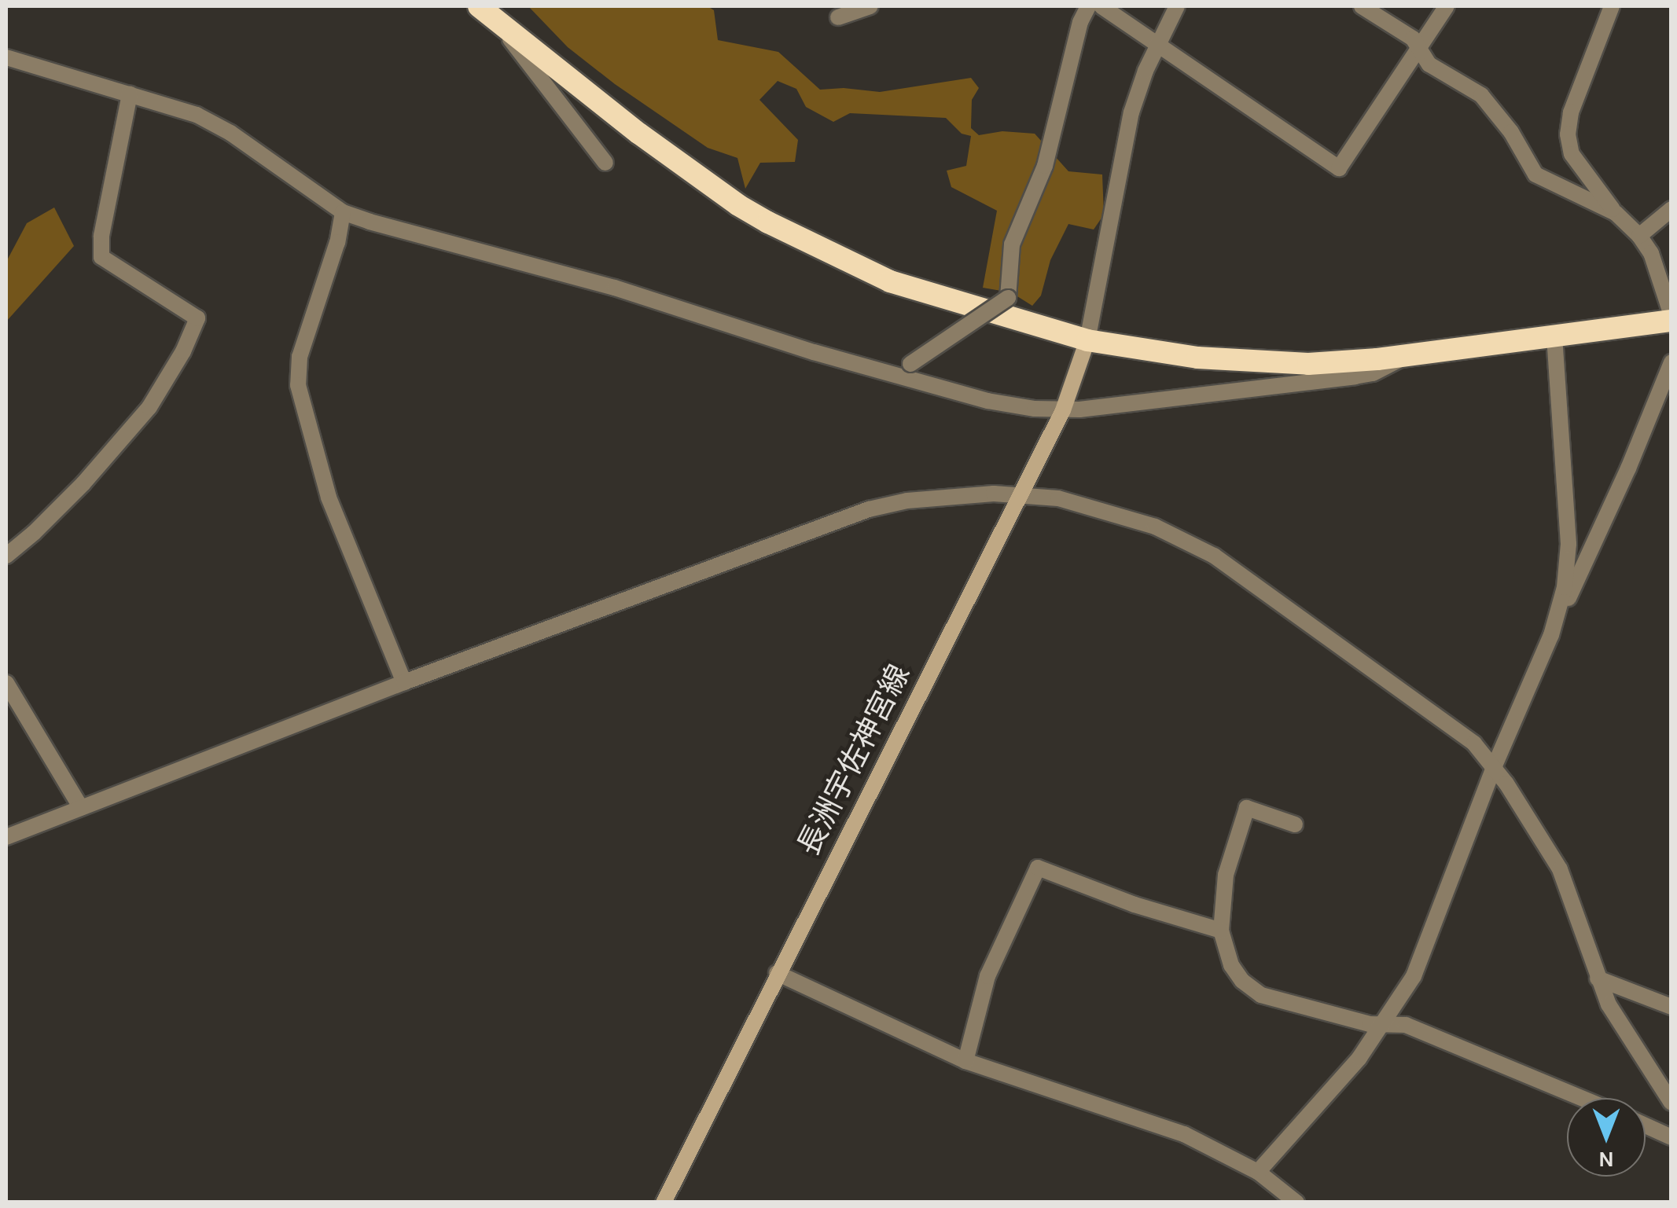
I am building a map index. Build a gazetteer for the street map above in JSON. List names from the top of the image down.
{
  "streets": {
    "main road": ["長洲宇佐神宮線"]
  },
  "north": "bottom"
}
